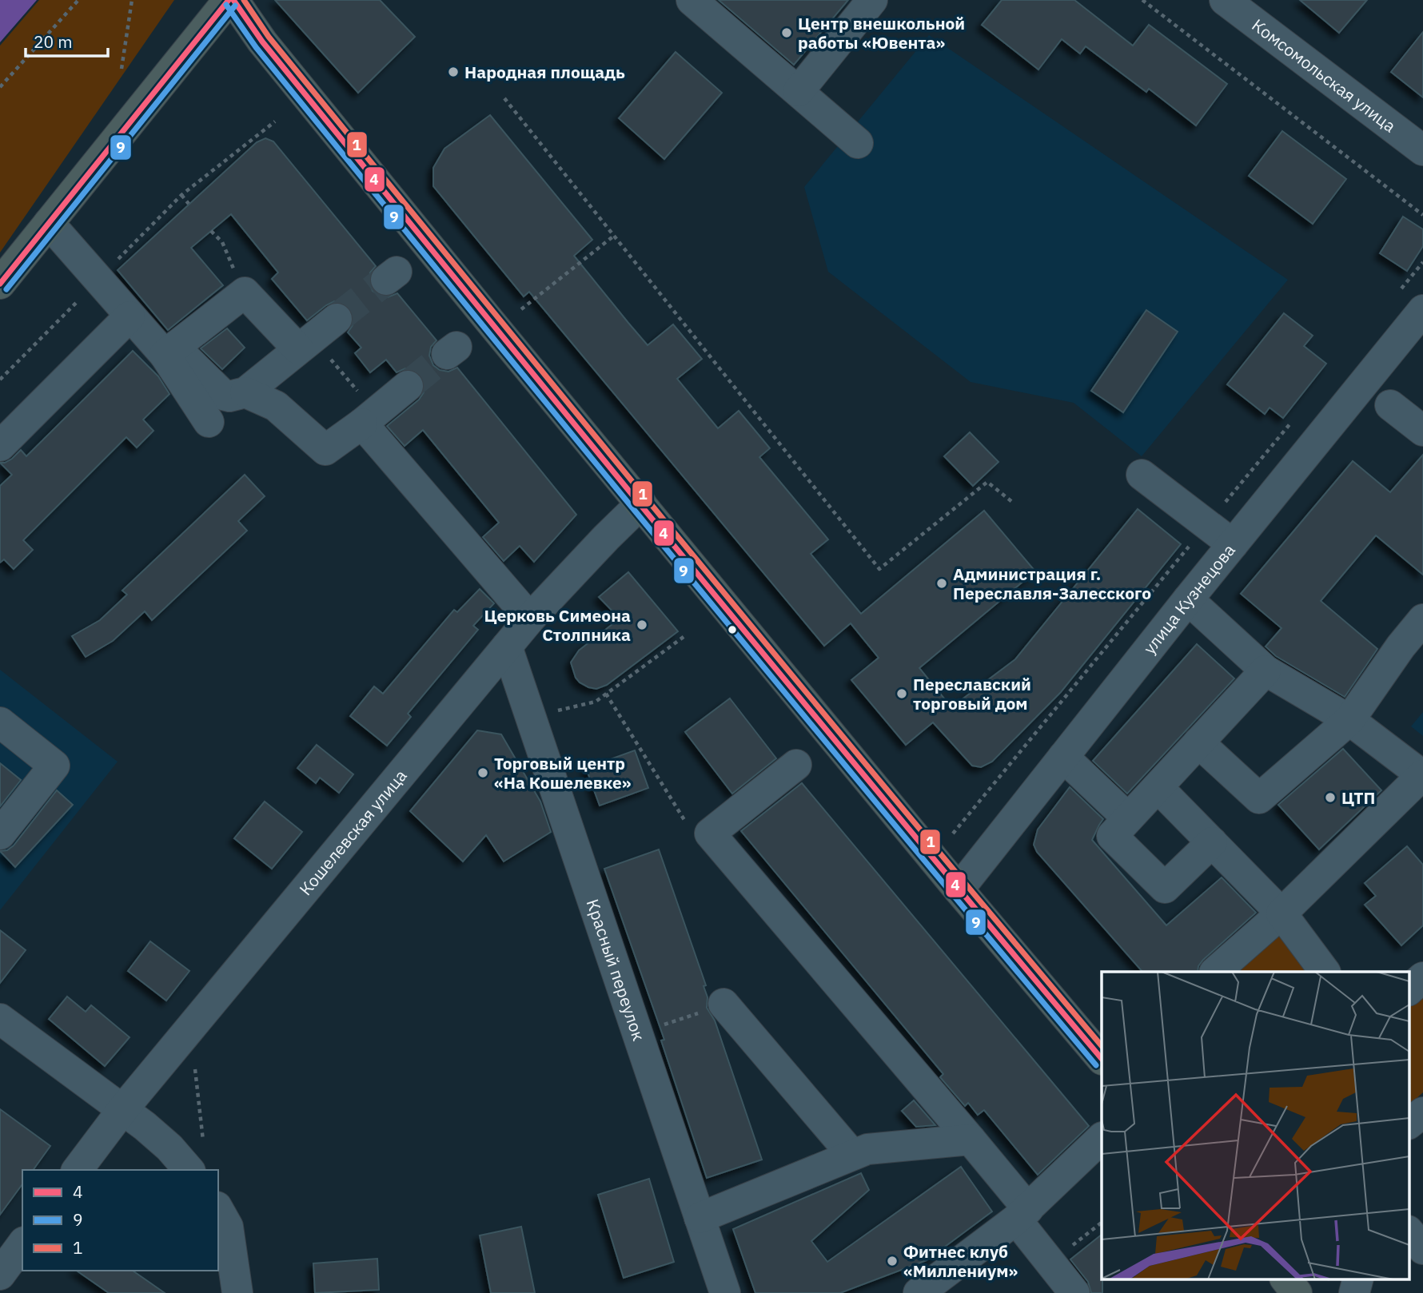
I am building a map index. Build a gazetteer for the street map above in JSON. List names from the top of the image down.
{
  "streets": {
    "street": [
      "Комсомольская улица",
      "улица Кузнецова",
      "Кошелевская улица",
      "Красный переулок"
    ]
  },
  "crossings": [
    ["Кошелевская улица", "Красный переулок"]
  ],
  "places": [
    "Центр внешкольной работы «Ювента»",
    "Народная площадь",
    "Администрация г. Переславля-Залесского",
    "Церковь Симеона Столпника",
    "Переславский торговый дом",
    "Торговый центр «На Кошелевке»",
    "ЦТП",
    "Фитнес клуб «Миллениум»"
  ],
  "lines": ["transit line 4", "transit line 1", "transit line 9"],
  "legend": ["4", "9", "1"],
  "scale_bar": "20 m"
}
